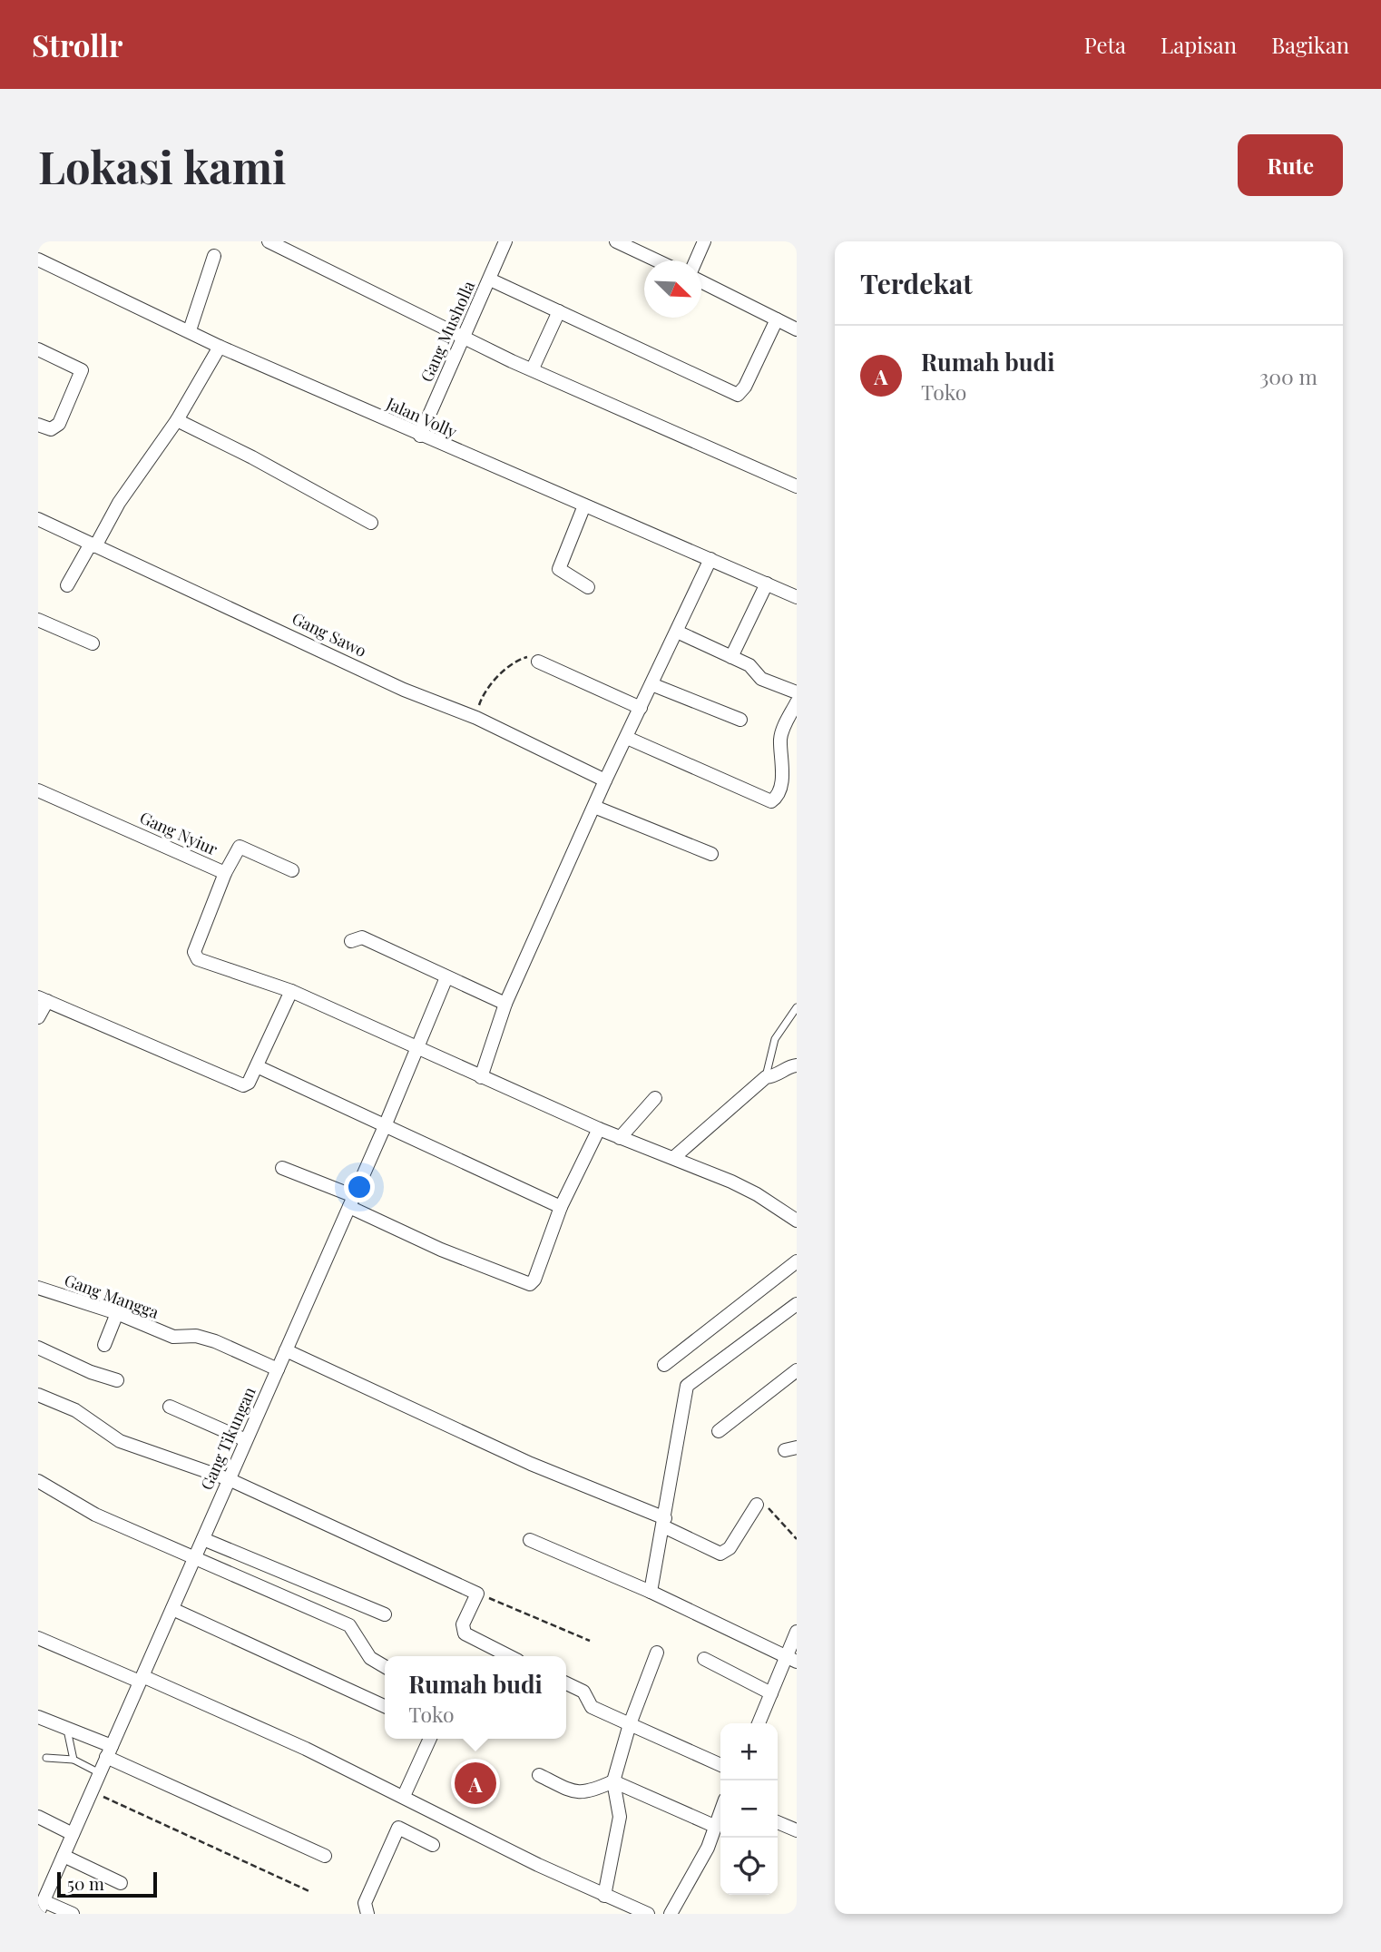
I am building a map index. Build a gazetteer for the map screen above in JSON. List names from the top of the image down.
{
  "streets": {
    "street": [
      "Gang Musholla",
      "Jalan Volly",
      "Gang Sawo",
      "Gang Nyiur",
      "Gang Mangga",
      "Gang Tikungan"
    ]
  },
  "crossings": [
    ["Gang Musholla", "Jalan Volly"],
    ["Gang Mangga", "Gang Tikungan"]
  ],
  "scale_bar": "50 m",
  "north": "bottom right",
  "page": {
    "header": "Strollr",
    "nav": ["Peta", "Lapisan", "Bagikan"],
    "buttons": "Rute",
    "title": "Lokasi kami",
    "heading": "Terdekat",
    "list": [
      {
        "mark": "A",
        "name": "Rumah budi",
        "note": "Toko",
        "value": "300 m"
      }
    ],
    "popup": ["Rumah budi", "Toko"],
    "map_buttons": ["+", "−"],
    "pins": "A",
    "scale": "50 m"
  }
}
